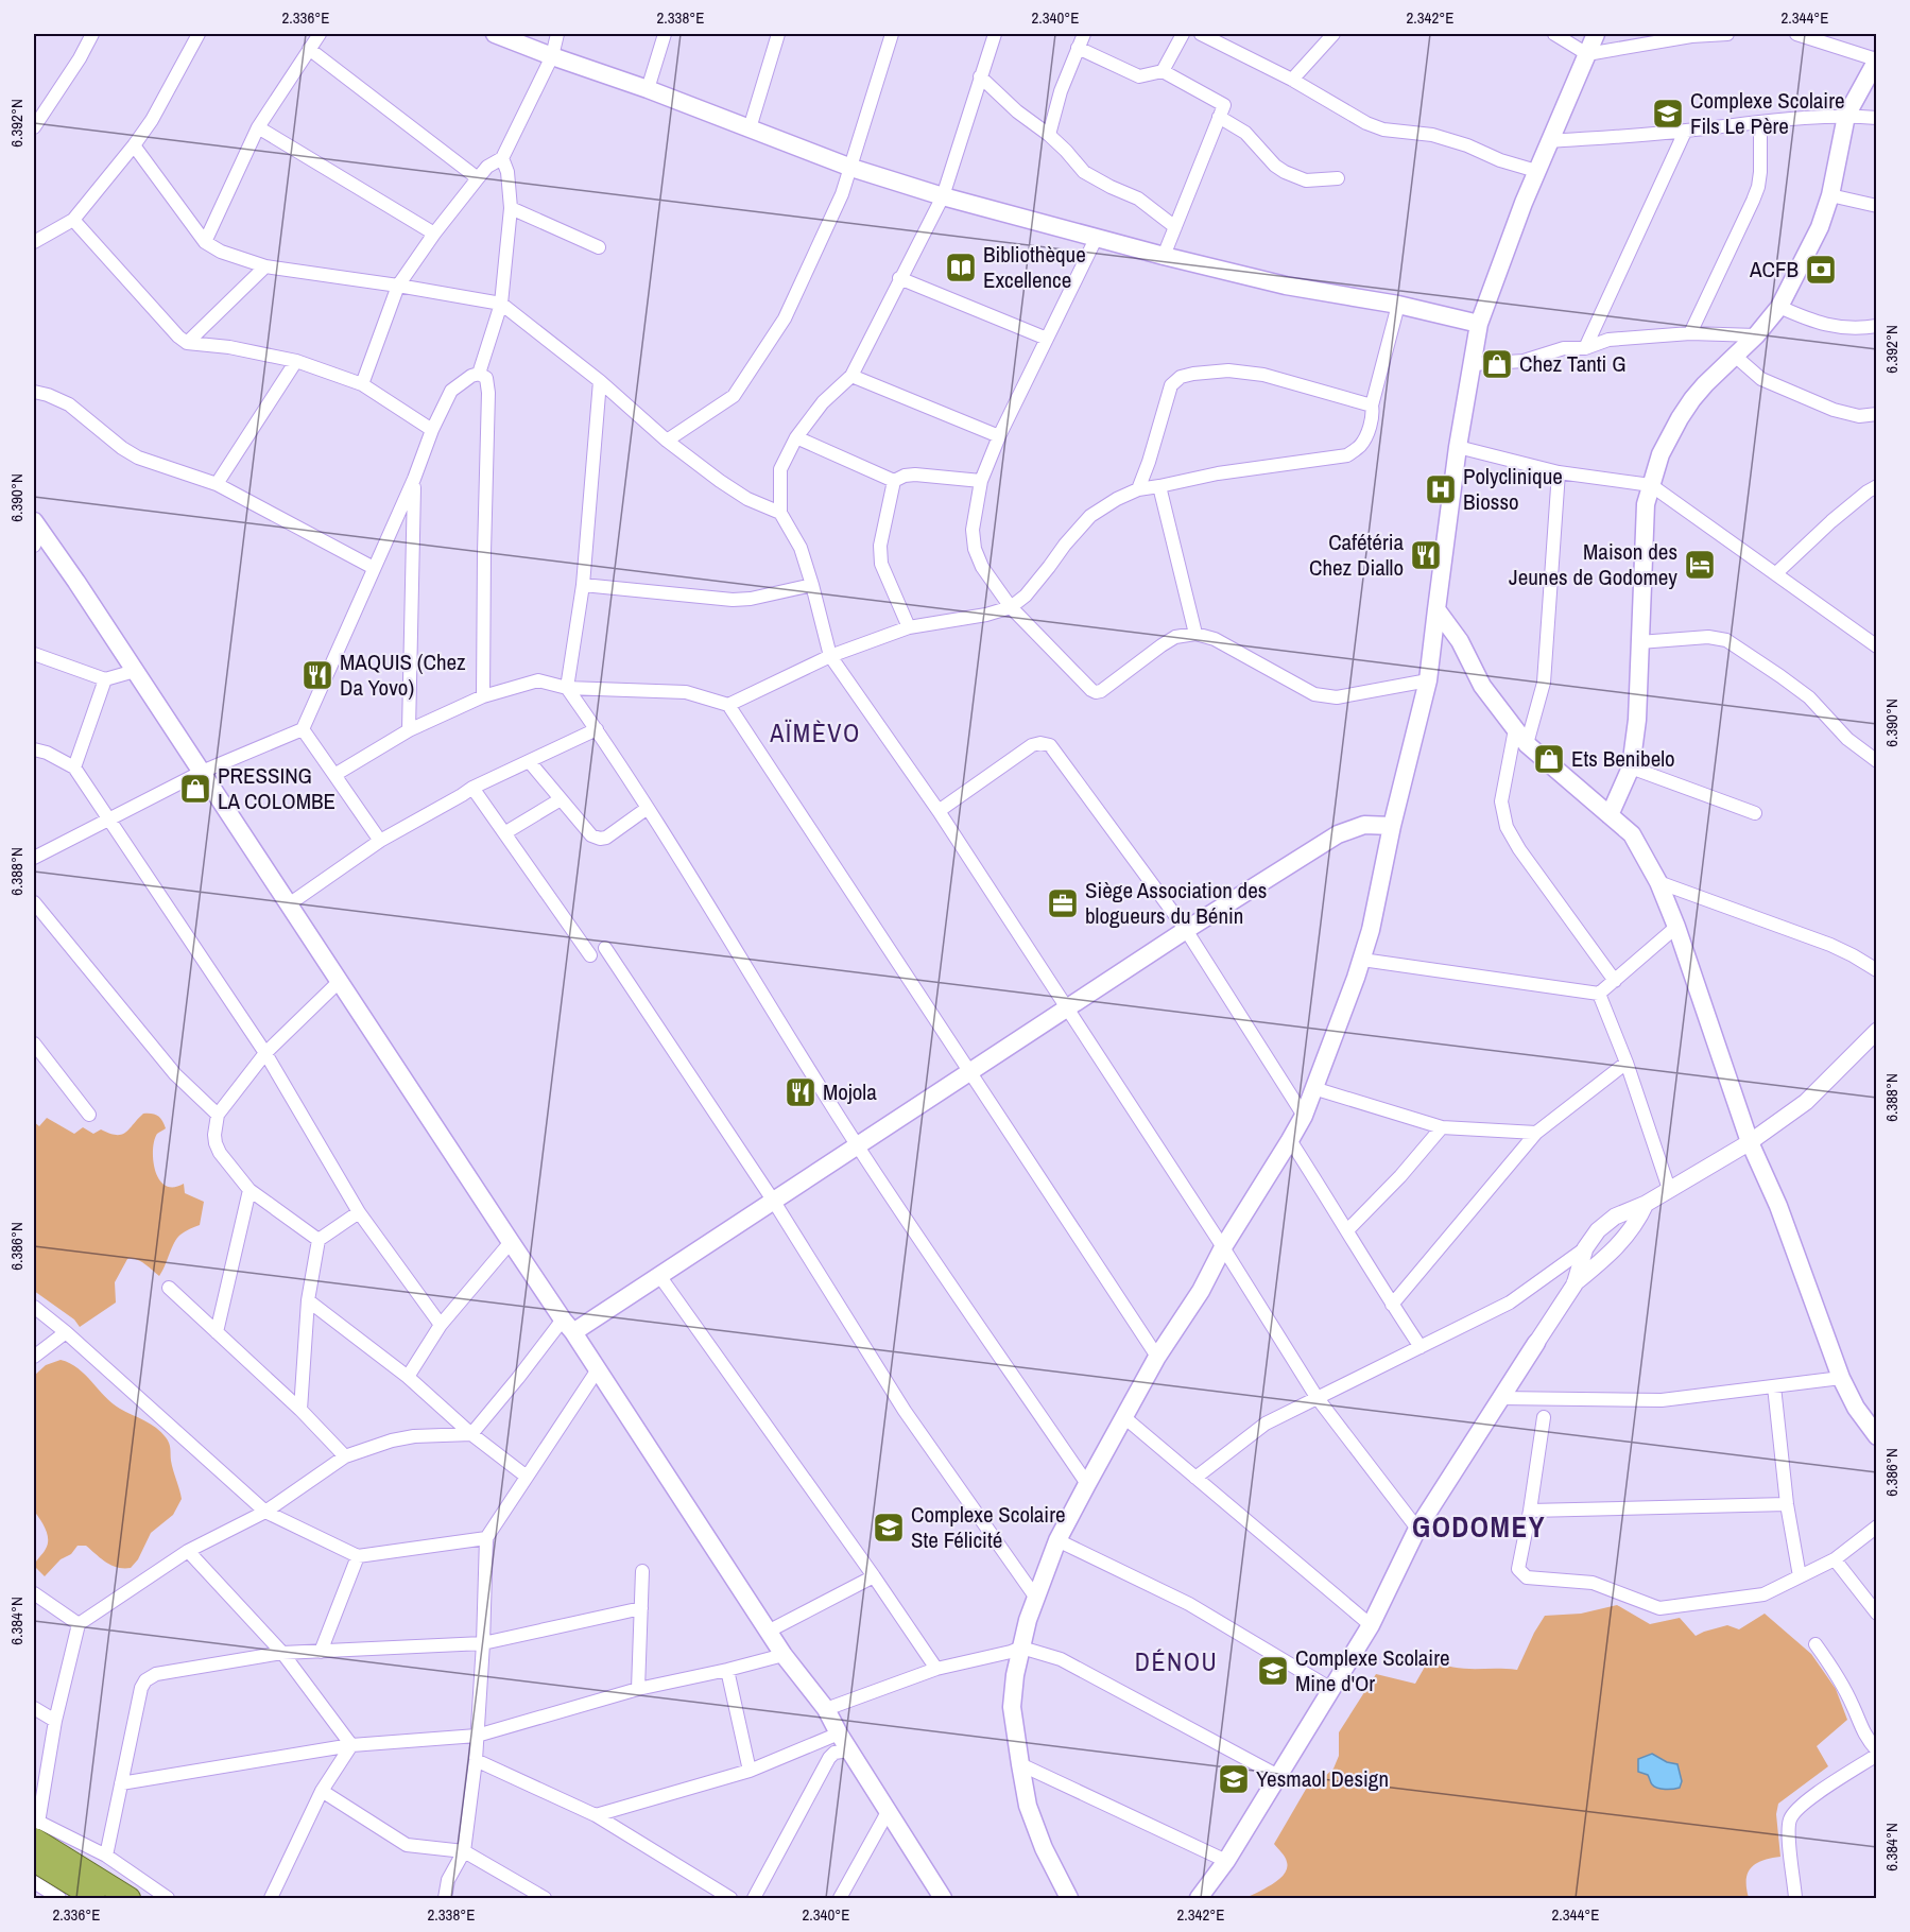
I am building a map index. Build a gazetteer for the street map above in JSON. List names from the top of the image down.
{
  "districts": ["AÏMÈVO", "GODOMEY", "DÉNOU"],
  "places": {
    "school or university": [
      "Complexe Scolaire Fils Le Père",
      "Complexe Scolaire Ste Félicité",
      "Complexe Scolaire Mine d'Or",
      "Yesmaol Design"
    ],
    "library": ["Bibliothèque Excellence"],
    "bank": ["ACFB"],
    "shop": ["Chez Tanti G", "Ets Benibelo", "PRESSING LA COLOMBE"],
    "hospital": ["Polyclinique Biosso"],
    "restaurant": ["Cafétéria Chez Diallo", "MAQUIS (Chez Da Yovo)", "Mojola"],
    "hotel": ["Maison des Jeunes de Godomey"],
    "office": ["Siège Association des blogueurs du Bénin"]
  },
  "coordinates": [
    "2.336°E",
    "2.338°E",
    "2.340°E",
    "2.342°E",
    "2.344°E",
    "6.392°N",
    "6.390°N",
    "6.388°N",
    "6.386°N",
    "6.384°N"
  ]
}
